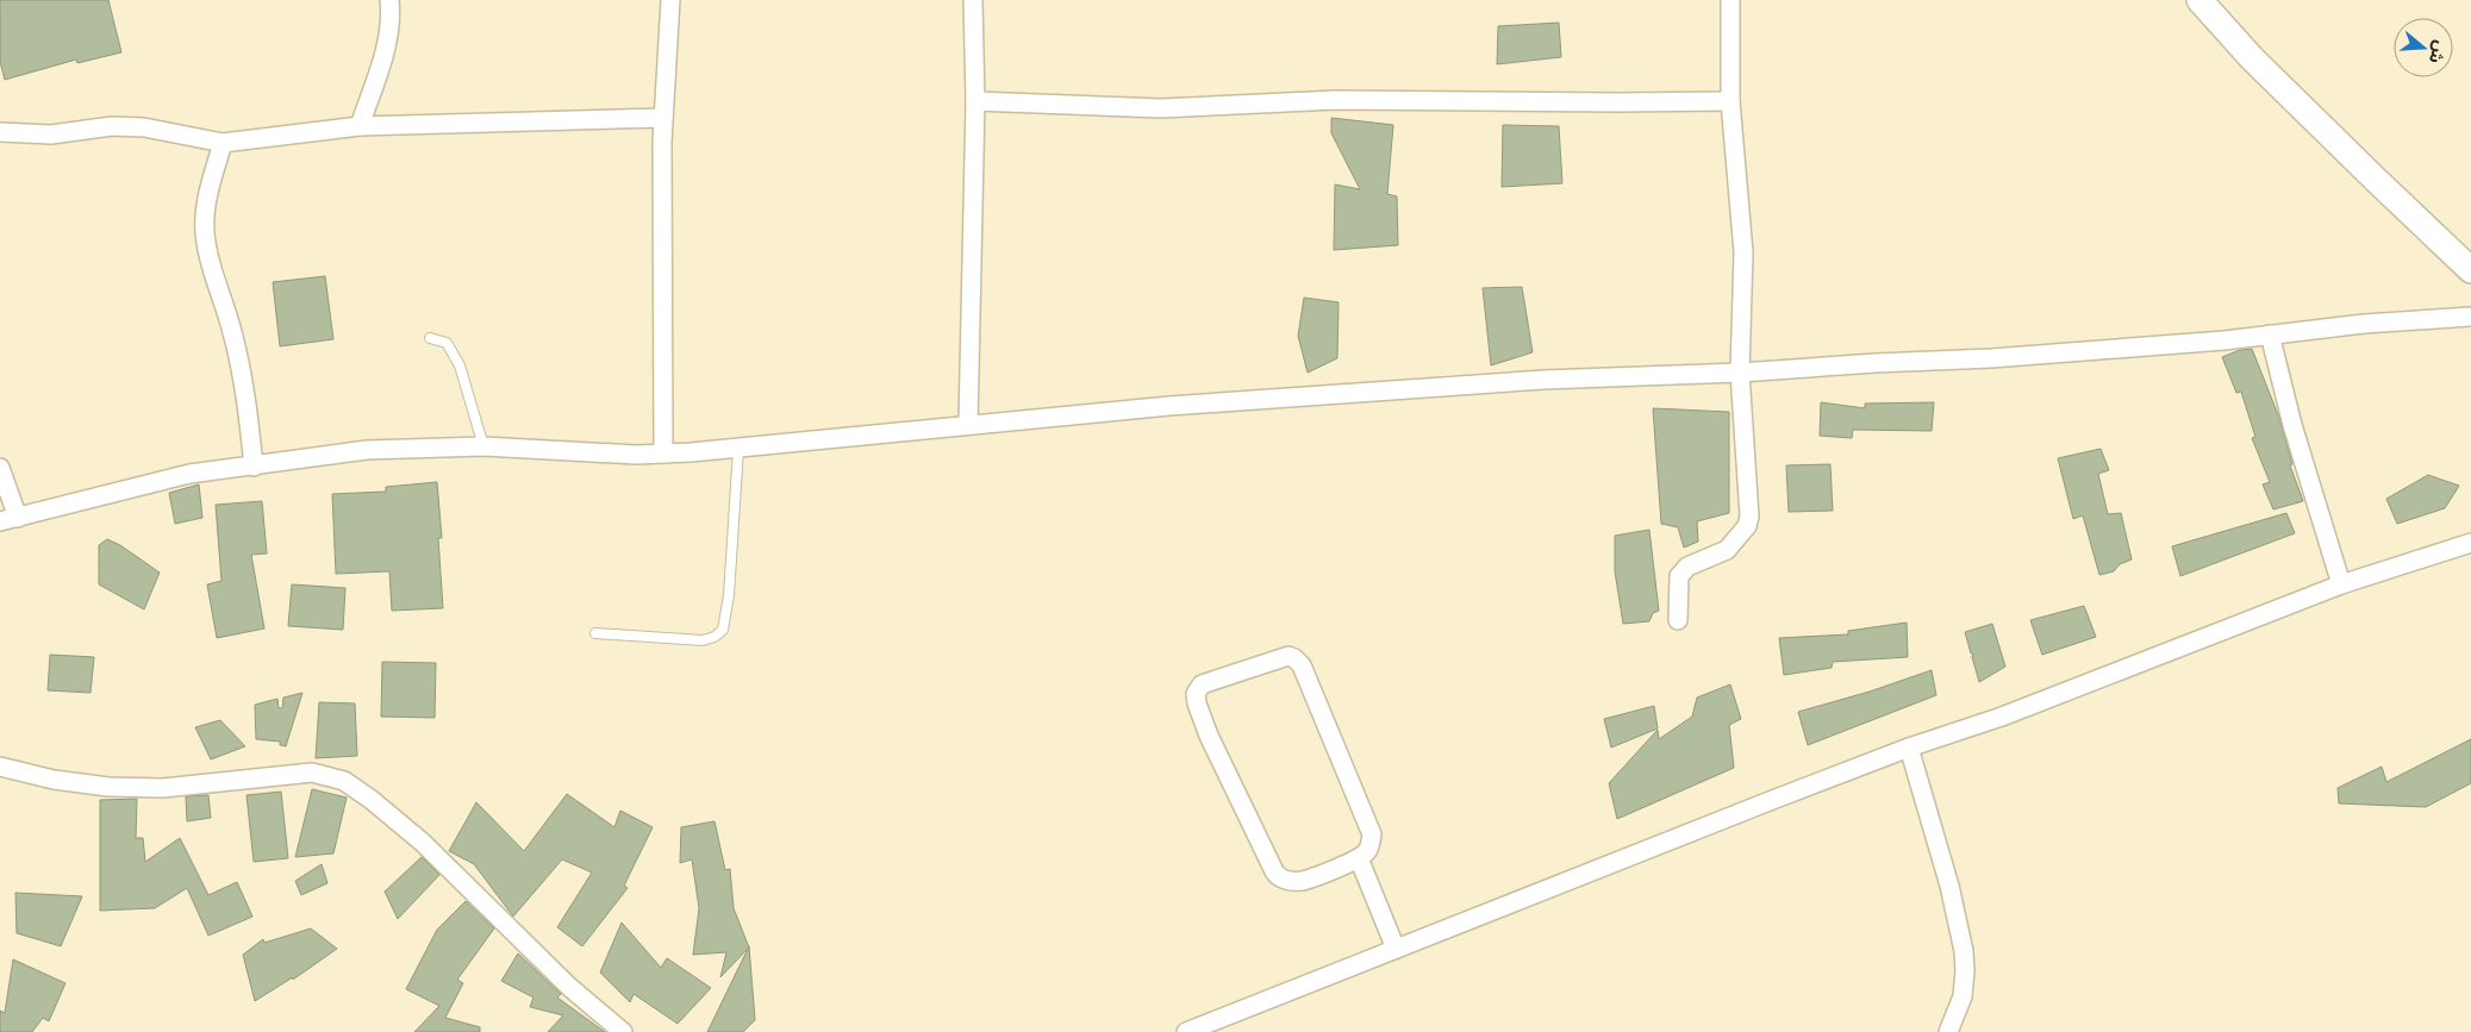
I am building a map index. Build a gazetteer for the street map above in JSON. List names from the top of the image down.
{
  "north": "right"
}
